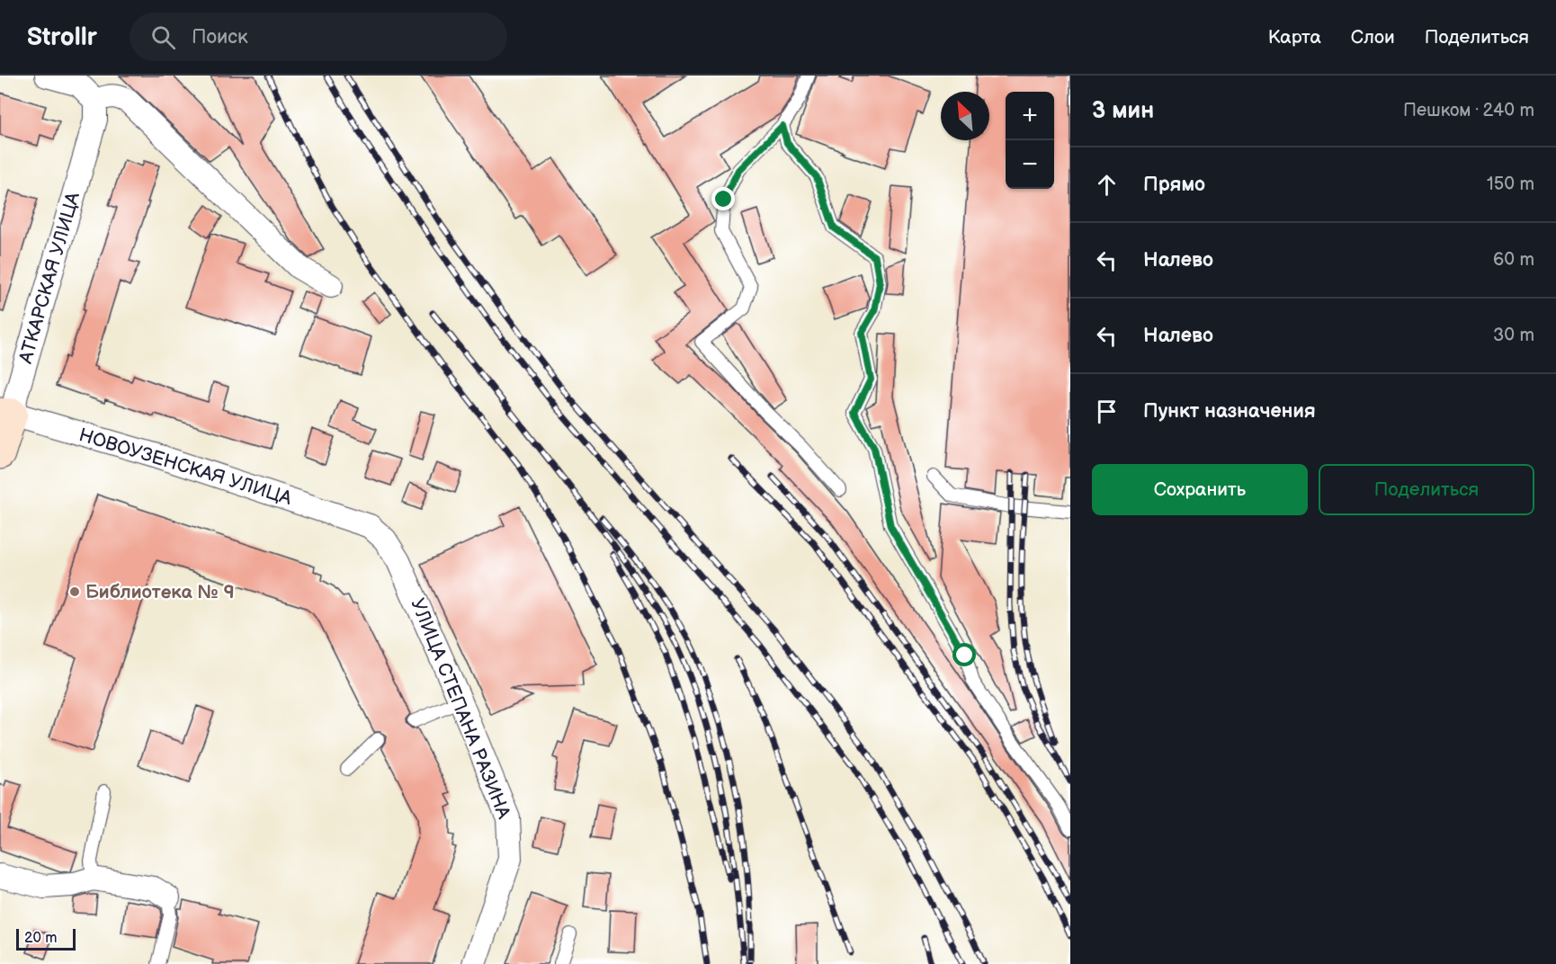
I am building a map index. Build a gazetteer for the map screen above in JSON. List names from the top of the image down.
{
  "streets": {
    "main road": ["АТКАРСКАЯ УЛИЦА"],
    "street": ["НОВОУЗЕНСКАЯ УЛИЦА", "УЛИЦА СТЕПАНА РАЗИНА"]
  },
  "crossings": [
    ["АТКАРСКАЯ УЛИЦА", "НОВОУЗЕНСКАЯ УЛИЦА"],
    ["НОВОУЗЕНСКАЯ УЛИЦА", "УЛИЦА СТЕПАНА РАЗИНА"]
  ],
  "places": ["Библиотека № 9"],
  "scale_bar": "20 m",
  "north": "top left",
  "page": {
    "header": "Strollr",
    "search": "Поиск",
    "nav": ["Карта", "Слои", "Поделиться"],
    "heading": ["3 мин", "Пешком · 240 m"],
    "map_buttons": ["+", "−"],
    "list": [
      ["Прямо", "150 m"],
      ["Налево", "60 m"],
      ["Налево", "30 m"],
      "Пункт назначения"
    ],
    "buttons": ["Сохранить", "Поделиться"],
    "scale": "20 m"
  }
}
